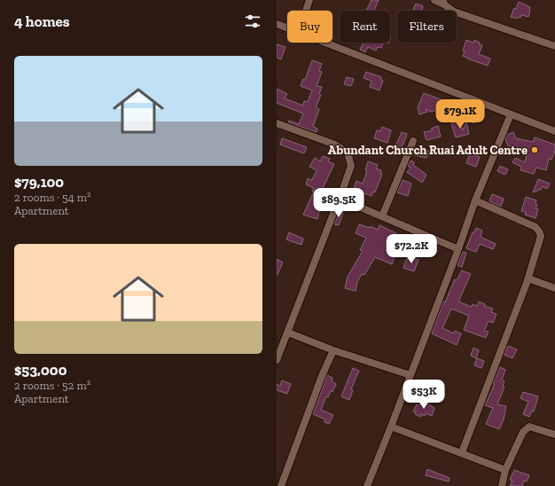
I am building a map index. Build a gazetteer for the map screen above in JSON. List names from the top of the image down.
{
  "places": ["Abundant Church Ruai Adult Centre"],
  "page": {
    "heading": "4 homes",
    "chip": ["Buy", "Rent", "Filters"],
    "list": [
      {
        "name": "$79,100",
        "note": "2 rooms · 54 m² · Apartment"
      },
      {
        "name": "$53,000",
        "note": "2 rooms · 52 m² · Apartment"
      }
    ],
    "price": [
      "$79.1K",
      "$89.5K",
      "$72.2K",
      "$53K"
    ]
  }
}
